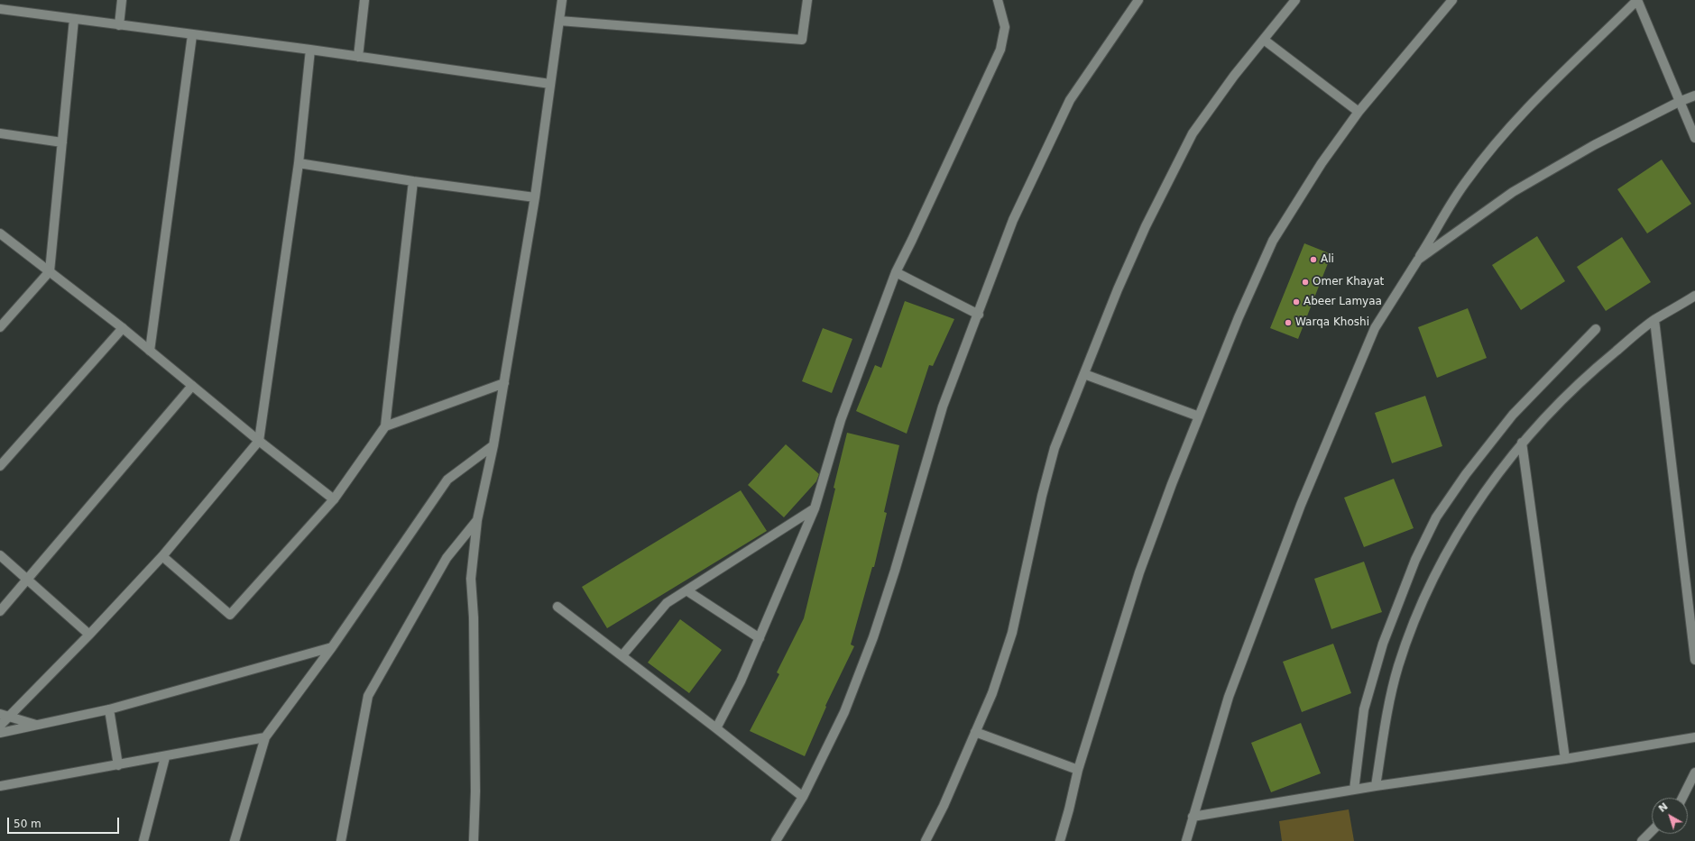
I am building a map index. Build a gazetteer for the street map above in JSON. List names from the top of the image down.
{
  "places": [
    "Ali",
    "Omer Khayat",
    "Abeer Lamyaa",
    "Warqa Khoshi"
  ],
  "scale_bar": "50 m",
  "north": "top left"
}
